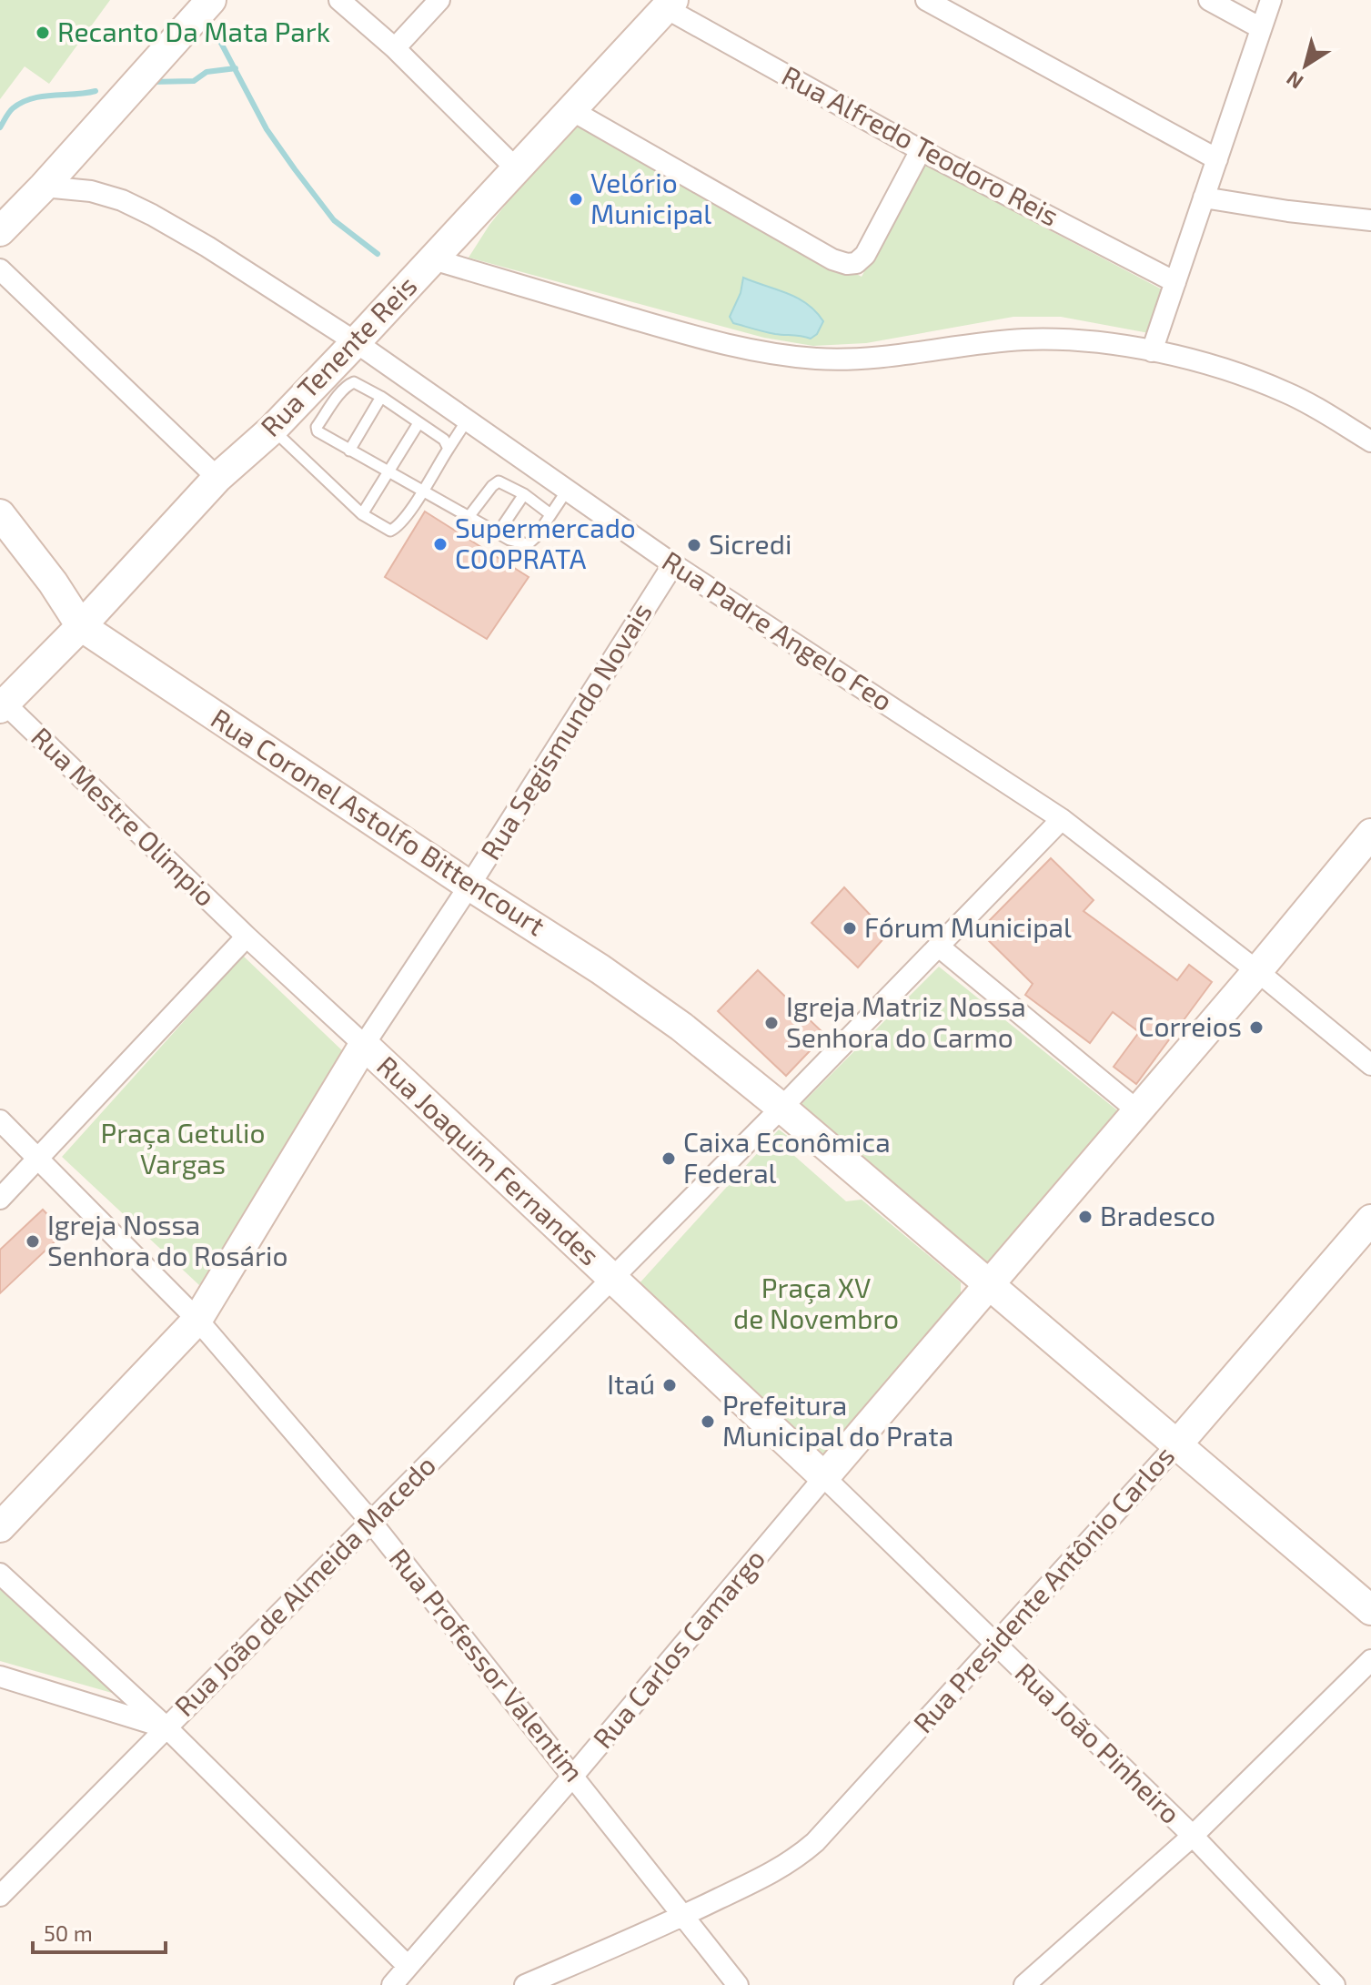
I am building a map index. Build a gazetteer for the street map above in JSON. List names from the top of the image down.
{
  "streets": {
    "street": [
      "Rua Alfredo Teodoro Reis",
      "Rua Tenente Reis",
      "Rua Padre Angelo Feo",
      "Rua Segismundo Novais",
      "Rua Mestre Olimpio",
      "Rua Coronel Astolfo Bittencourt",
      "Rua Joaquim Fernandes",
      "Rua João de Almeida Macedo",
      "Rua Presidente Antônio Carlos",
      "Rua Carlos Camargo",
      "Rua Professor Valentim",
      "Rua João Pinheiro"
    ]
  },
  "crossings": [
    ["Rua Alfredo Teodoro Reis", "Rua Tenente Reis"],
    ["Rua Tenente Reis", "Rua Padre Angelo Feo"],
    ["Rua Tenente Reis", "Rua Mestre Olimpio"],
    ["Rua Tenente Reis", "Rua Coronel Astolfo Bittencourt"],
    ["Rua Padre Angelo Feo", "Rua Segismundo Novais"],
    ["Rua Segismundo Novais", "Rua Mestre Olimpio"],
    ["Rua Segismundo Novais", "Rua Coronel Astolfo Bittencourt"],
    ["Rua Segismundo Novais", "Rua Joaquim Fernandes"],
    ["Rua Mestre Olimpio", "Rua Joaquim Fernandes"],
    ["Rua Joaquim Fernandes", "Rua João de Almeida Macedo"],
    ["Rua João de Almeida Macedo", "Rua Professor Valentim"],
    ["Rua Presidente Antônio Carlos", "Rua Professor Valentim"],
    ["Rua Presidente Antônio Carlos", "Rua João Pinheiro"],
    ["Rua Carlos Camargo", "Rua Professor Valentim"],
    ["Rua Carlos Camargo", "Rua João Pinheiro"]
  ],
  "parks": ["Praça Getulio Vargas", "Praça XV de Novembro"],
  "places": [
    "Recanto Da Mata Park",
    "Velório Municipal",
    "Supermercado COOPRATA",
    "Sicredi",
    "Fórum Municipal",
    "Igreja Matriz Nossa Senhora do Carmo",
    "Correios",
    "Caixa Econômica Federal",
    "Bradesco",
    "Igreja Nossa Senhora do Rosário",
    "Itaú",
    "Prefeitura Municipal do Prata"
  ],
  "scale_bar": "50 m",
  "north": "bottom left"
}
